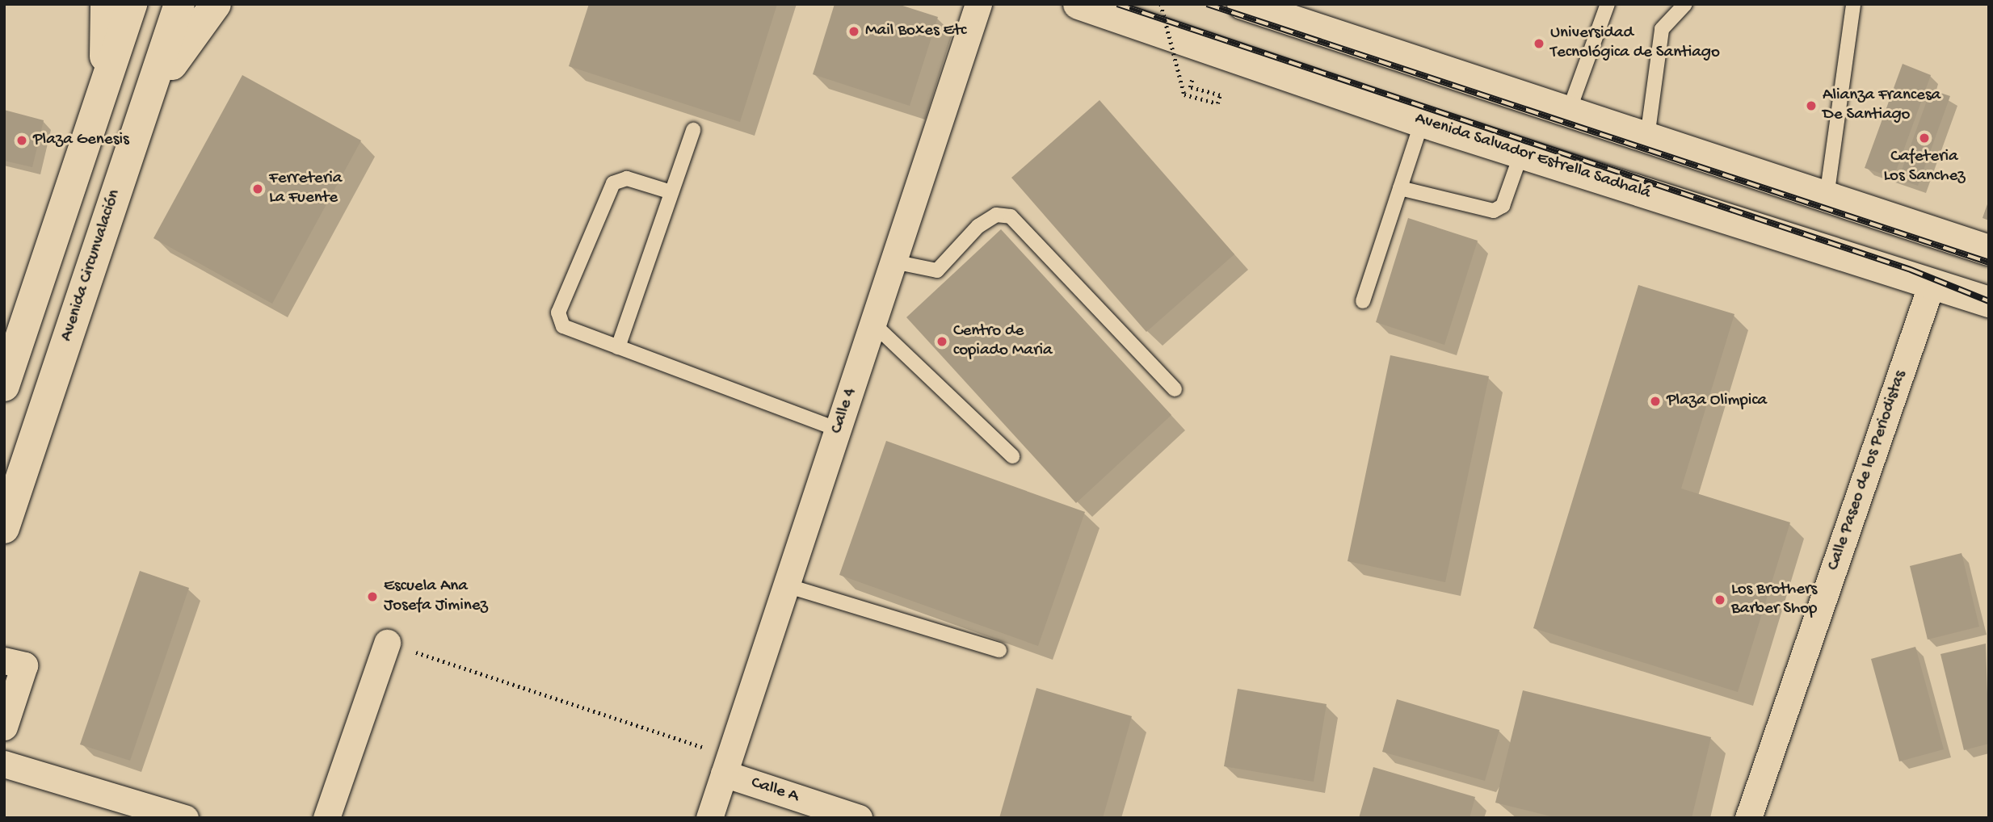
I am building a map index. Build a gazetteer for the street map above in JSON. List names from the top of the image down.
{
  "streets": {
    "main road": ["Avenida Salvador Estrella Sadhalá", "Avenida Circunvalación"],
    "street": ["Calle 4", "Calle Paseo de los Periodistas", "Calle A"]
  },
  "crossings": [
    ["Avenida Salvador Estrella Sadhalá", "Calle Paseo de los Periodistas"],
    ["Calle 4", "Calle A"]
  ],
  "places": [
    "Mail Boxes Etc",
    "Universidad Tecnológica de Santiago",
    "Alianza Francesa De Santiago",
    "Cafeteria Los Sanchez",
    "Plaza Genesis",
    "Ferreteria La Fuente",
    "Centro de copiado Maria",
    "Plaza Olimpica",
    "Escuela Ana Josefa Jiminez",
    "Los Brothers Barber Shop"
  ]
}
